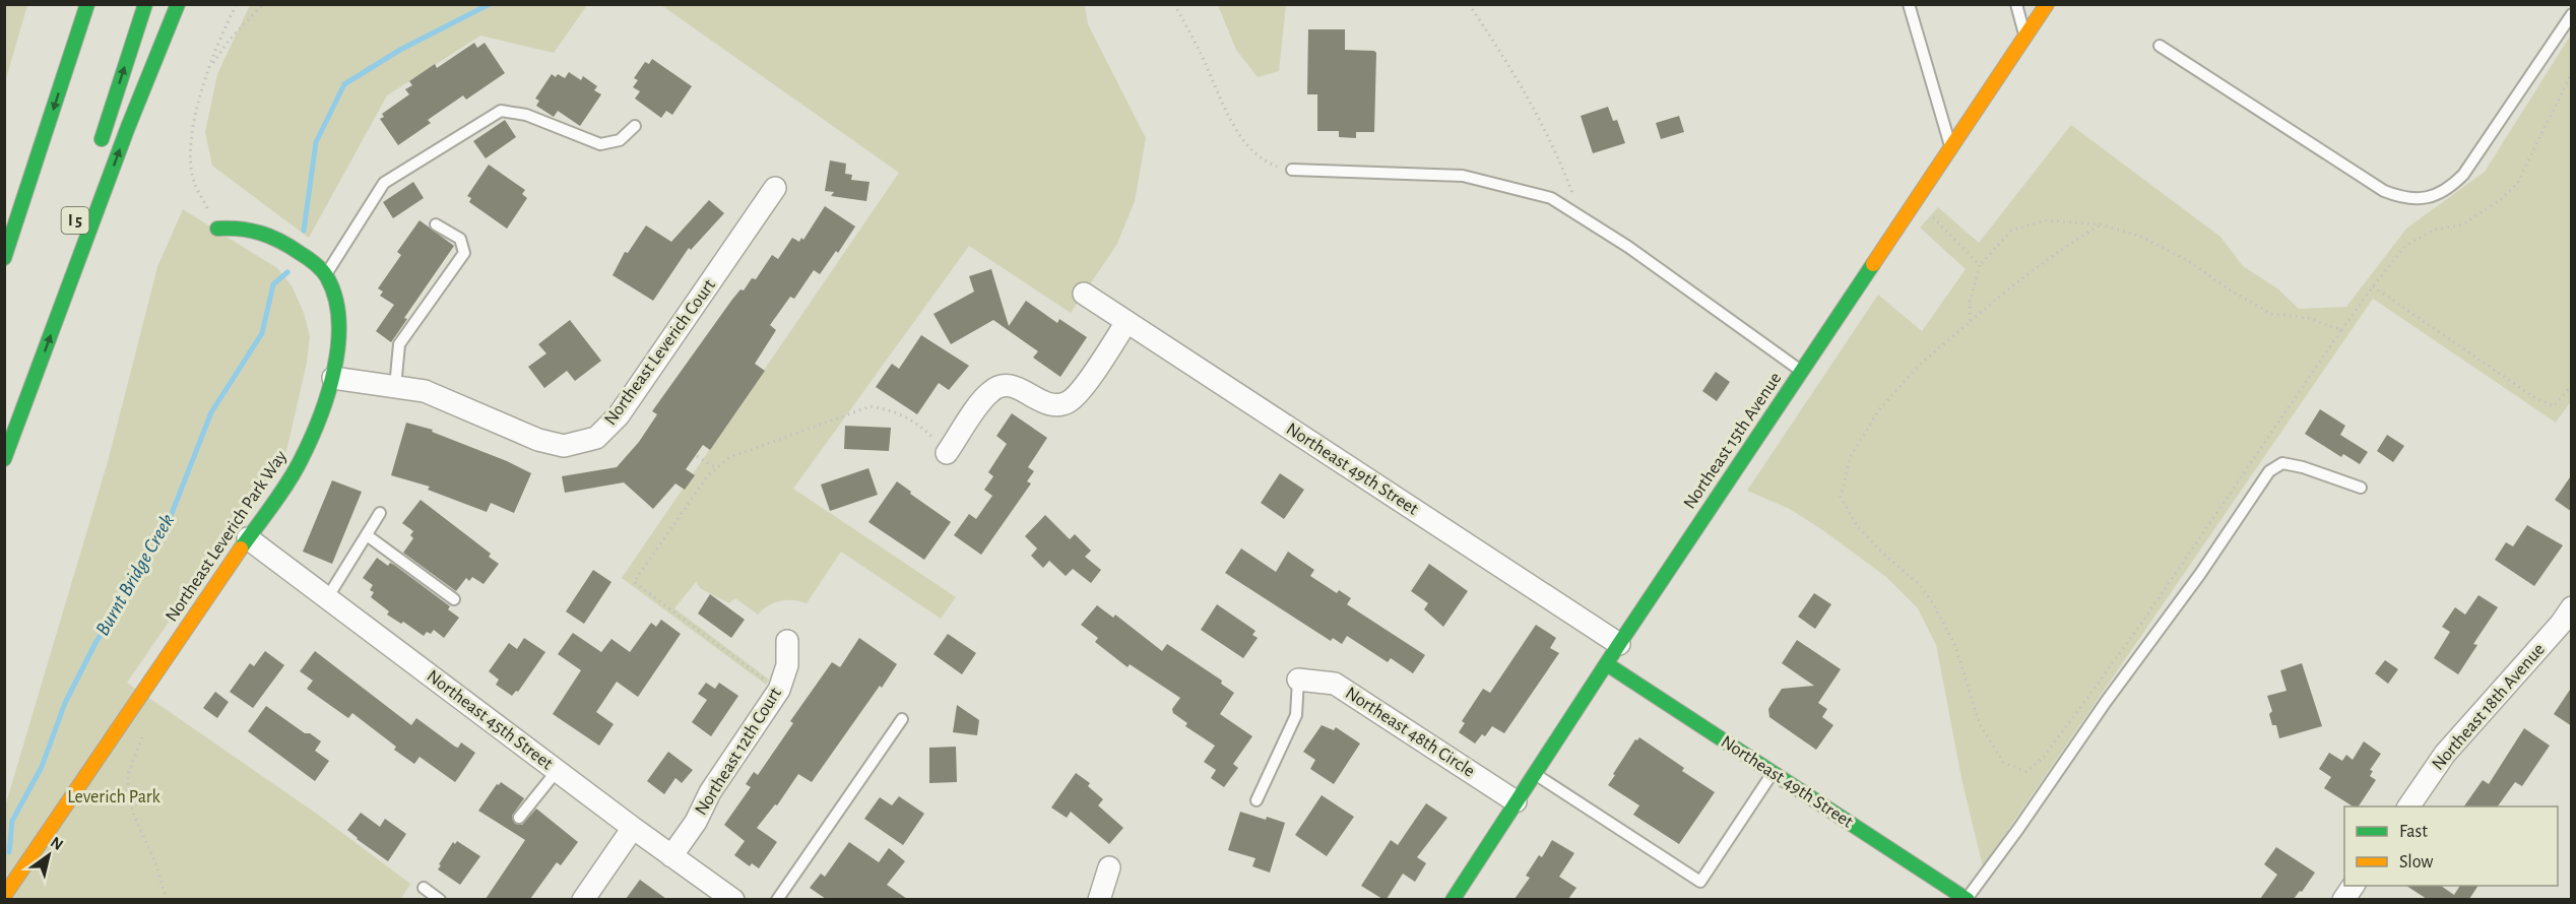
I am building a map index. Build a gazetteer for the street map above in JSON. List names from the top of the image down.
{
  "streets": {
    "main road": ["Northeast 15th Avenue", "Northeast 49th Street", "Northeast Leverich Park Way"],
    "street": [
      "Northeast Leverich Court",
      "Northeast 18th Avenue",
      "Northeast 45th Street",
      "Northeast 48th Circle",
      "Northeast 12th Court"
    ]
  },
  "crossings": [
    ["Northeast Leverich Court", "Northeast Leverich Park Way"],
    ["Northeast 15th Avenue", "Northeast 49th Street"],
    ["Northeast 15th Avenue", "Northeast 48th Circle"],
    ["Northeast Leverich Park Way", "Northeast 45th Street"],
    ["Northeast 45th Street", "Northeast 12th Court"]
  ],
  "water": ["Burnt Bridge Creek"],
  "parks": ["Leverich Park"],
  "legend": ["Fast", "Slow"],
  "north": "top right"
}
